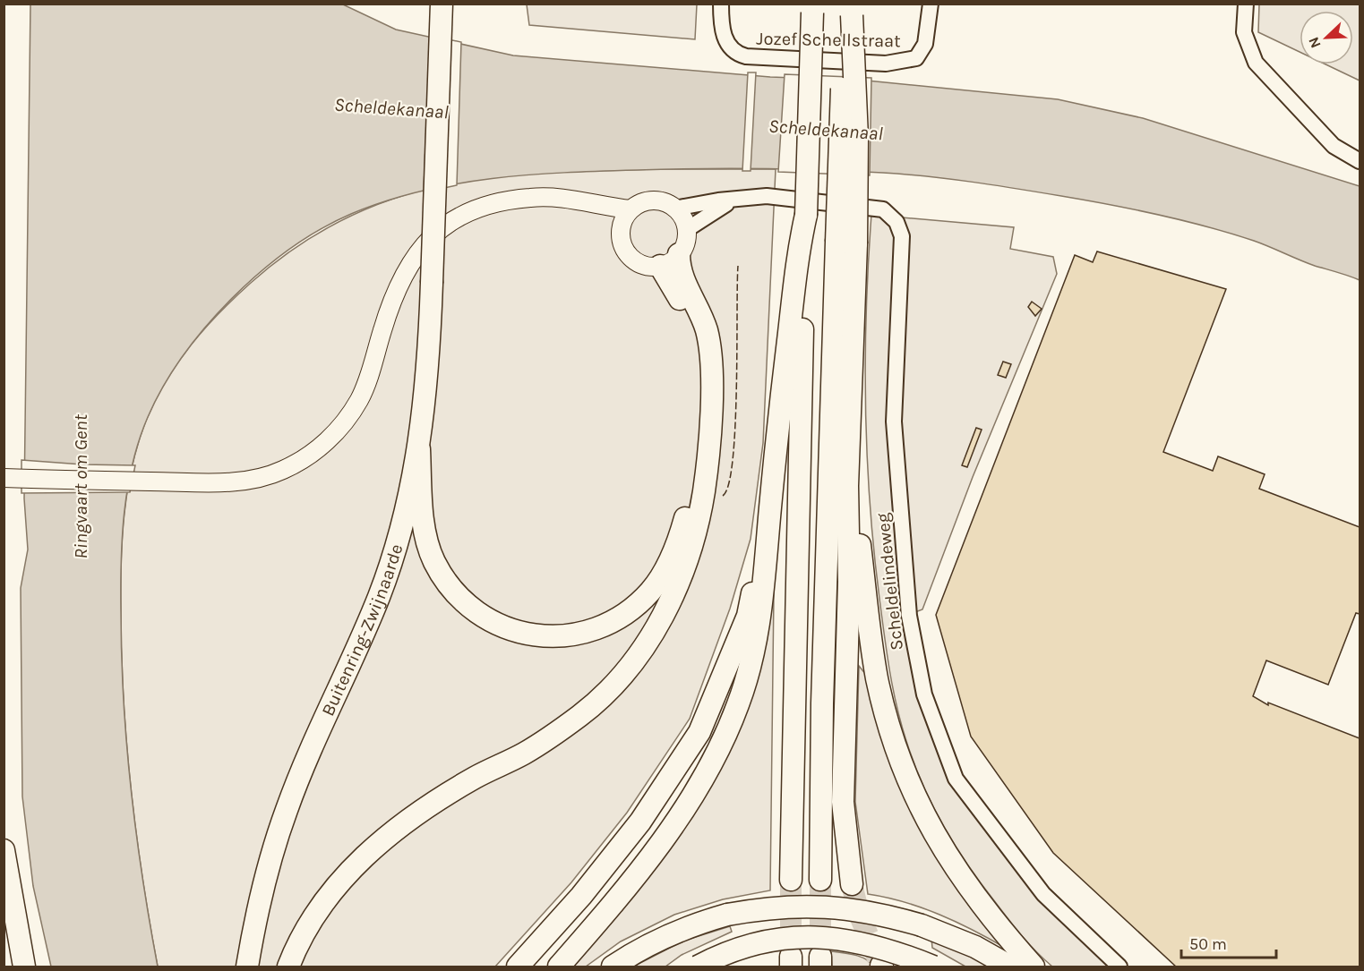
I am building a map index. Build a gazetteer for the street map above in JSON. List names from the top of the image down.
{
  "streets": {
    "highway": ["Buitenring-Zwijnaarde"],
    "street": ["Jozef Schellstraat", "Scheldelindeweg"]
  },
  "water": ["Scheldekanaal", "Ringvaart om Gent"],
  "scale_bar": "50 m",
  "north": "bottom left"
}
